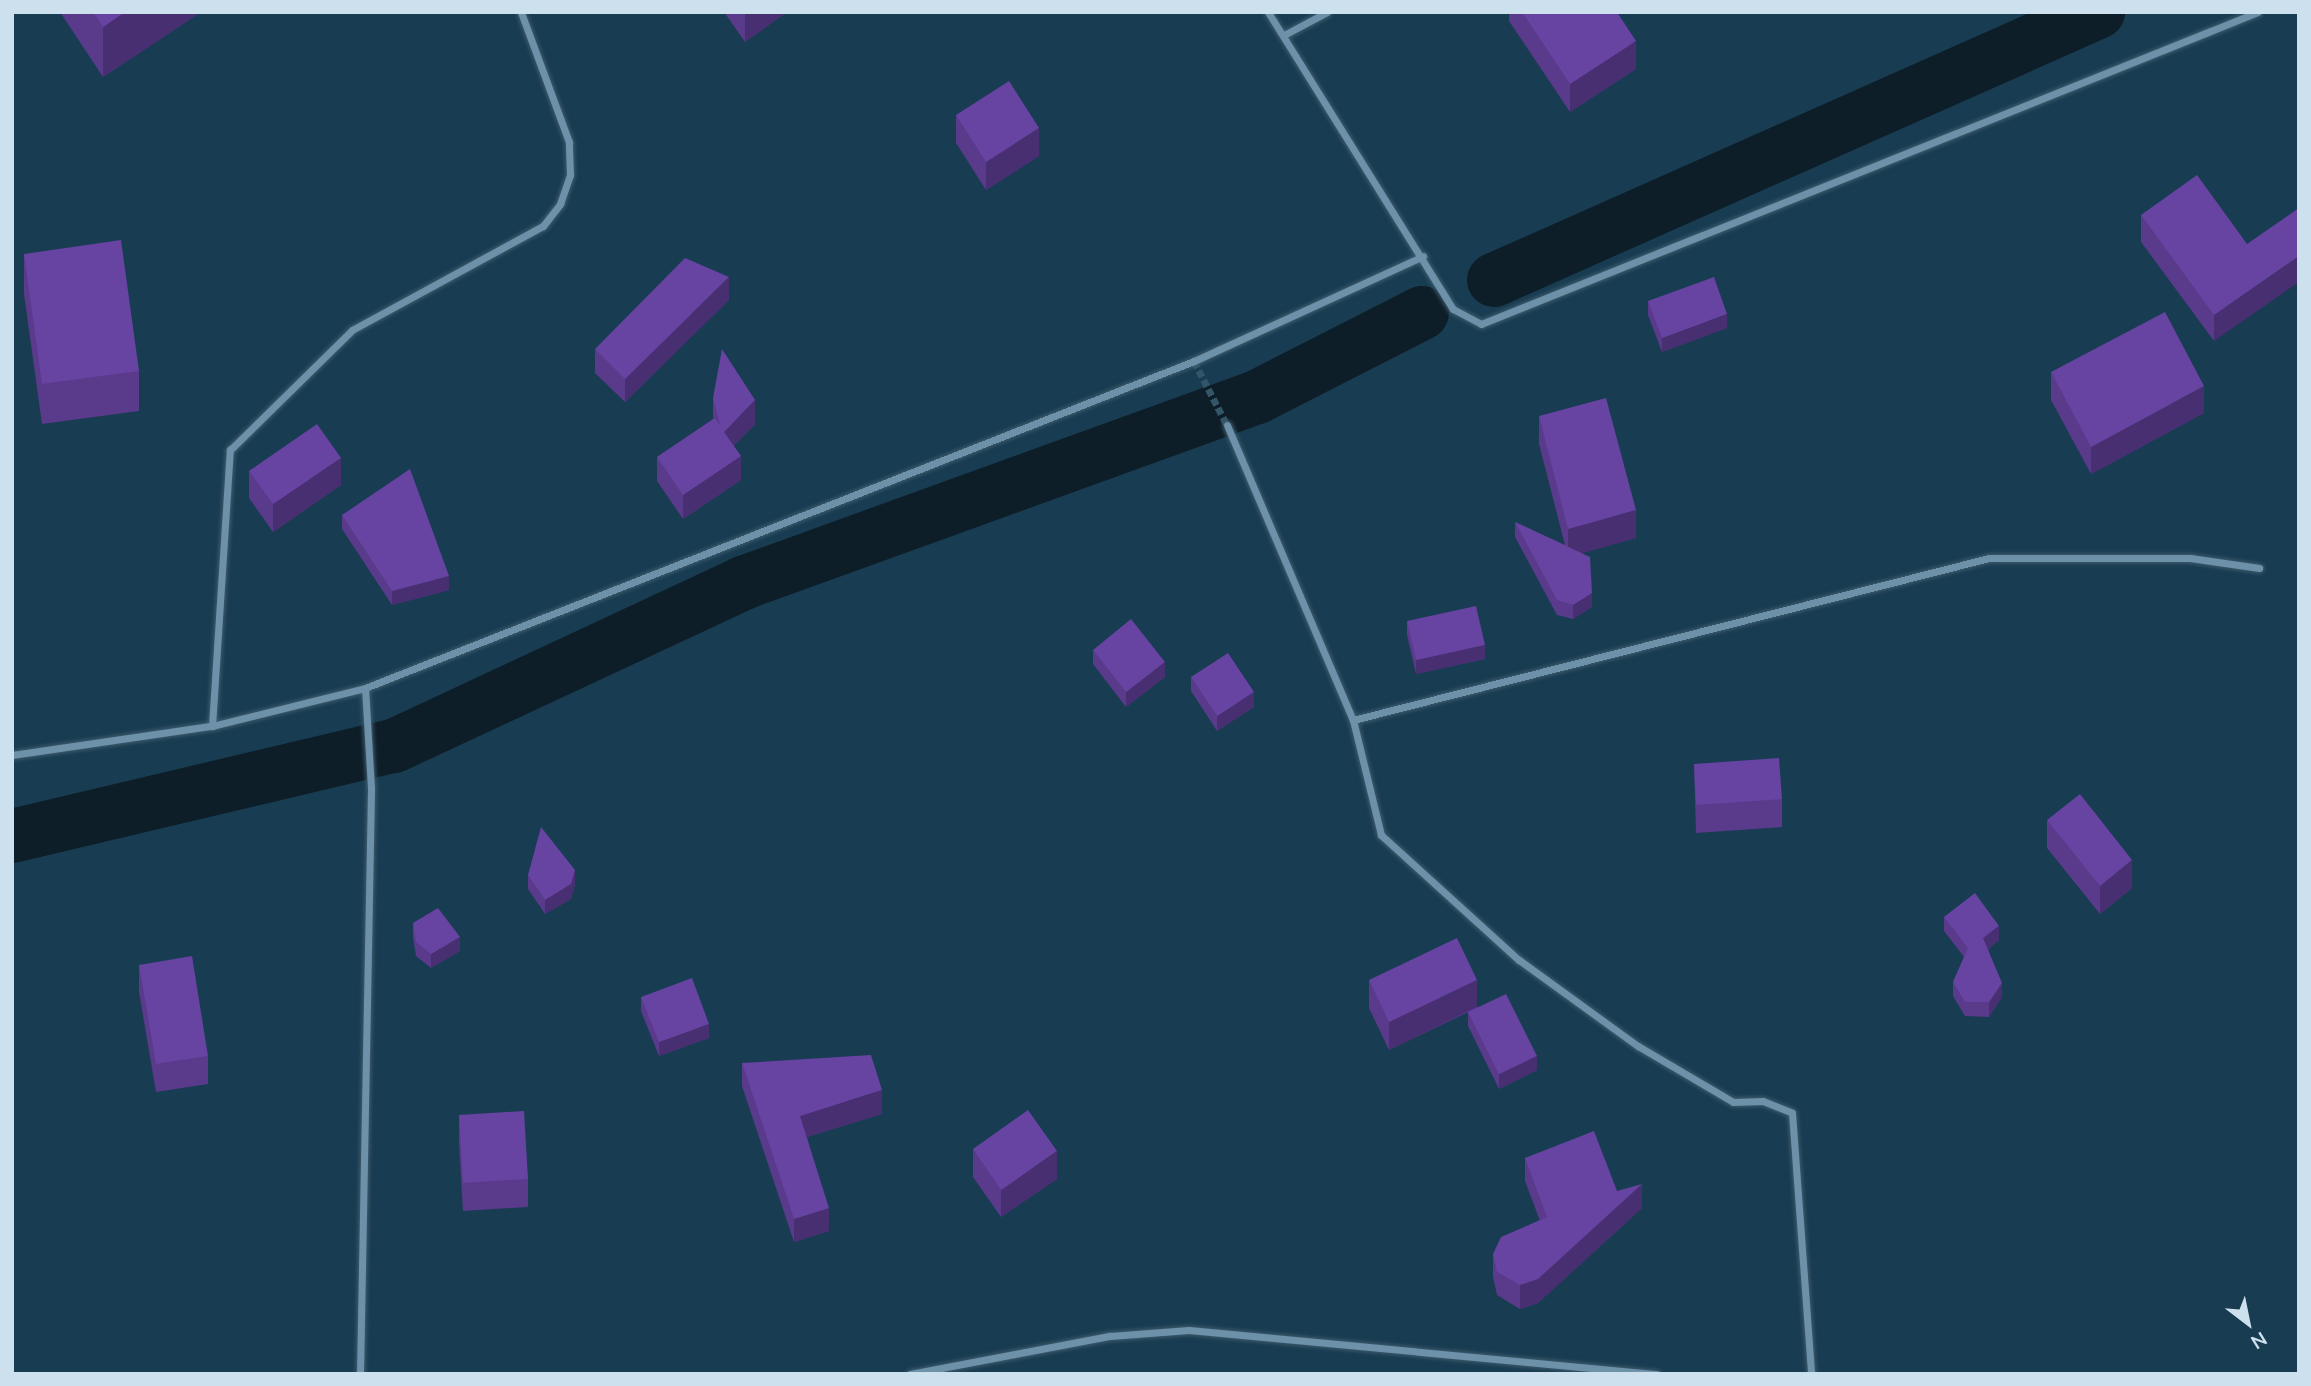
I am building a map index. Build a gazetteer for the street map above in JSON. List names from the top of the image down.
{
  "north": "bottom right"
}
